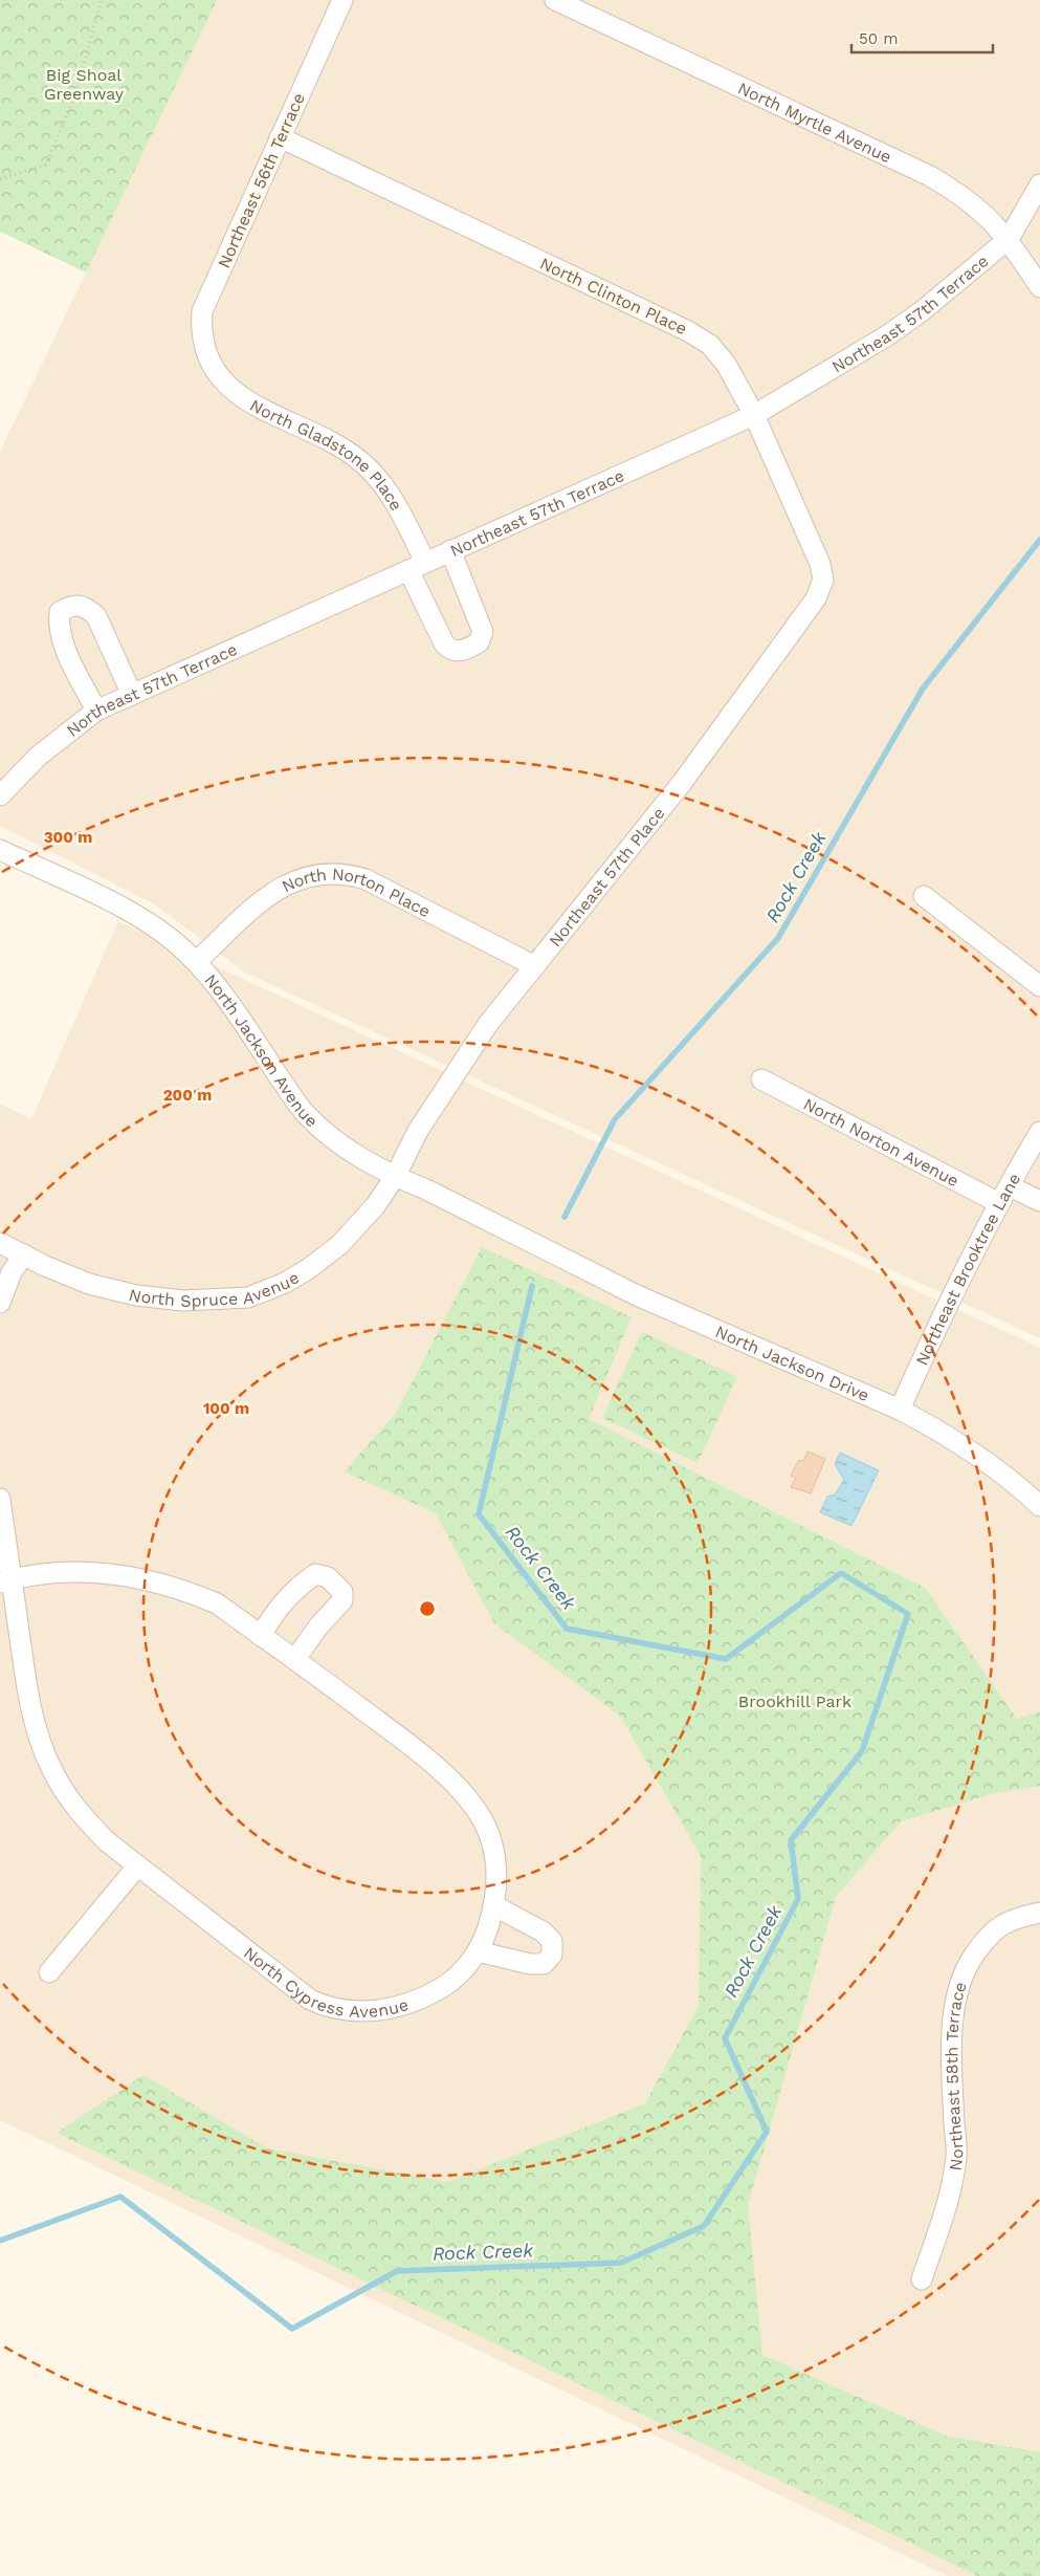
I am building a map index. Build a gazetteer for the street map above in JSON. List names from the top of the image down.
{
  "streets": {
    "street": [
      "North Myrtle Avenue",
      "Northeast 56th Terrace",
      "North Clinton Place",
      "Northeast 57th Terrace",
      "North Gladstone Place",
      "Northeast 57th Place",
      "North Norton Place",
      "North Jackson Avenue",
      "North Norton Avenue",
      "Northeast Brooktree Lane",
      "North Spruce Avenue",
      "North Jackson Drive",
      "North Cypress Avenue",
      "Northeast 58th Terrace"
    ]
  },
  "crossings": [
    ["North Myrtle Avenue", "Northeast 57th Terrace"],
    ["Northeast 56th Terrace", "North Clinton Place"],
    ["Northeast 56th Terrace", "North Gladstone Place"],
    ["North Clinton Place", "Northeast 57th Terrace"],
    ["North Clinton Place", "Northeast 57th Place"],
    ["Northeast 57th Terrace", "North Gladstone Place"],
    ["Northeast 57th Place", "North Norton Place"],
    ["Northeast 57th Place", "North Jackson Avenue"],
    ["Northeast 57th Place", "North Spruce Avenue"],
    ["North Norton Place", "North Jackson Avenue"],
    ["North Jackson Avenue", "North Spruce Avenue"],
    ["North Jackson Avenue", "North Jackson Drive"],
    ["North Norton Avenue", "Northeast Brooktree Lane"],
    ["Northeast Brooktree Lane", "North Jackson Drive"]
  ],
  "water": ["Rock Creek"],
  "parks": ["Big Shoal Greenway", "Brookhill Park"],
  "scale_bar": "50 m",
  "rings": ["300 m", "200 m", "100 m"]
}
